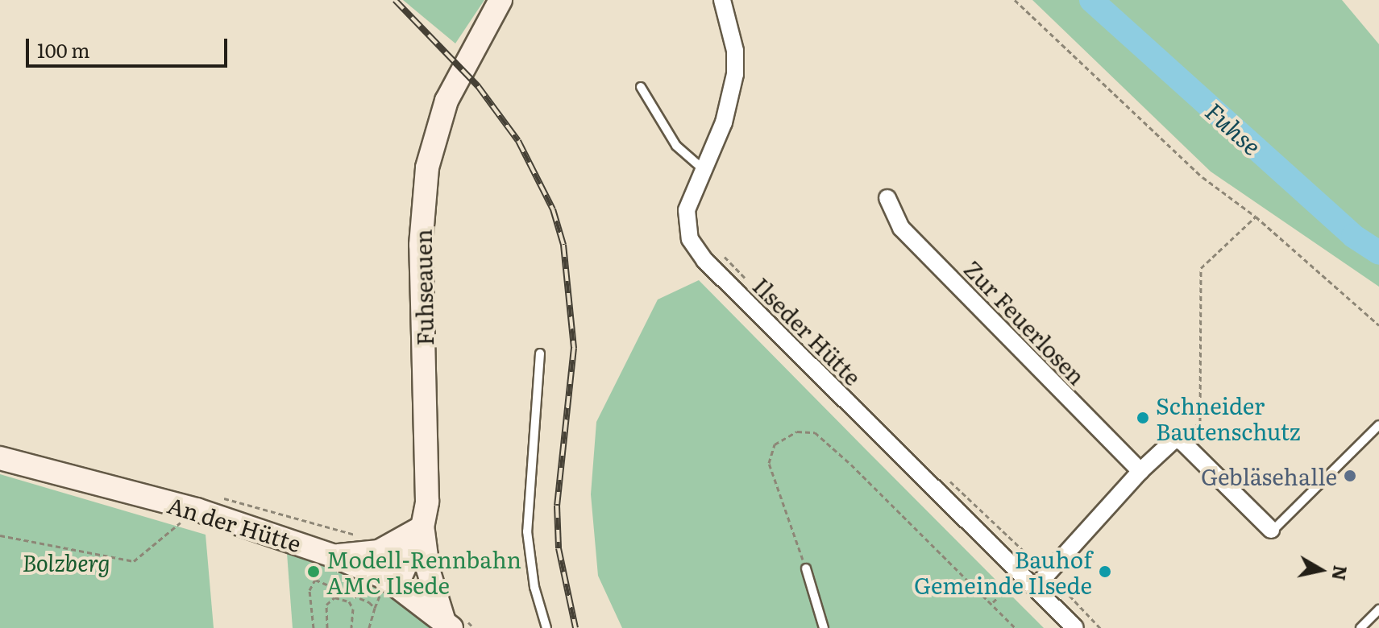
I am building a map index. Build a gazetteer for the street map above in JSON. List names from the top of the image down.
{
  "streets": {
    "street": [
      "Fuhseauen",
      "Zur Feuerlosen",
      "Ilseder Hütte",
      "An der Hütte"
    ]
  },
  "crossings": [
    ["Fuhseauen", "An der Hütte"]
  ],
  "water": ["Fuhse"],
  "parks": ["Bolzberg"],
  "places": [
    "Schneider Bautenschutz",
    "Gebläsehalle",
    "Modell-Rennbahn AMC Ilsede",
    "Bauhof Gemeinde Ilsede"
  ],
  "scale_bar": "100 m",
  "north": "right"
}
